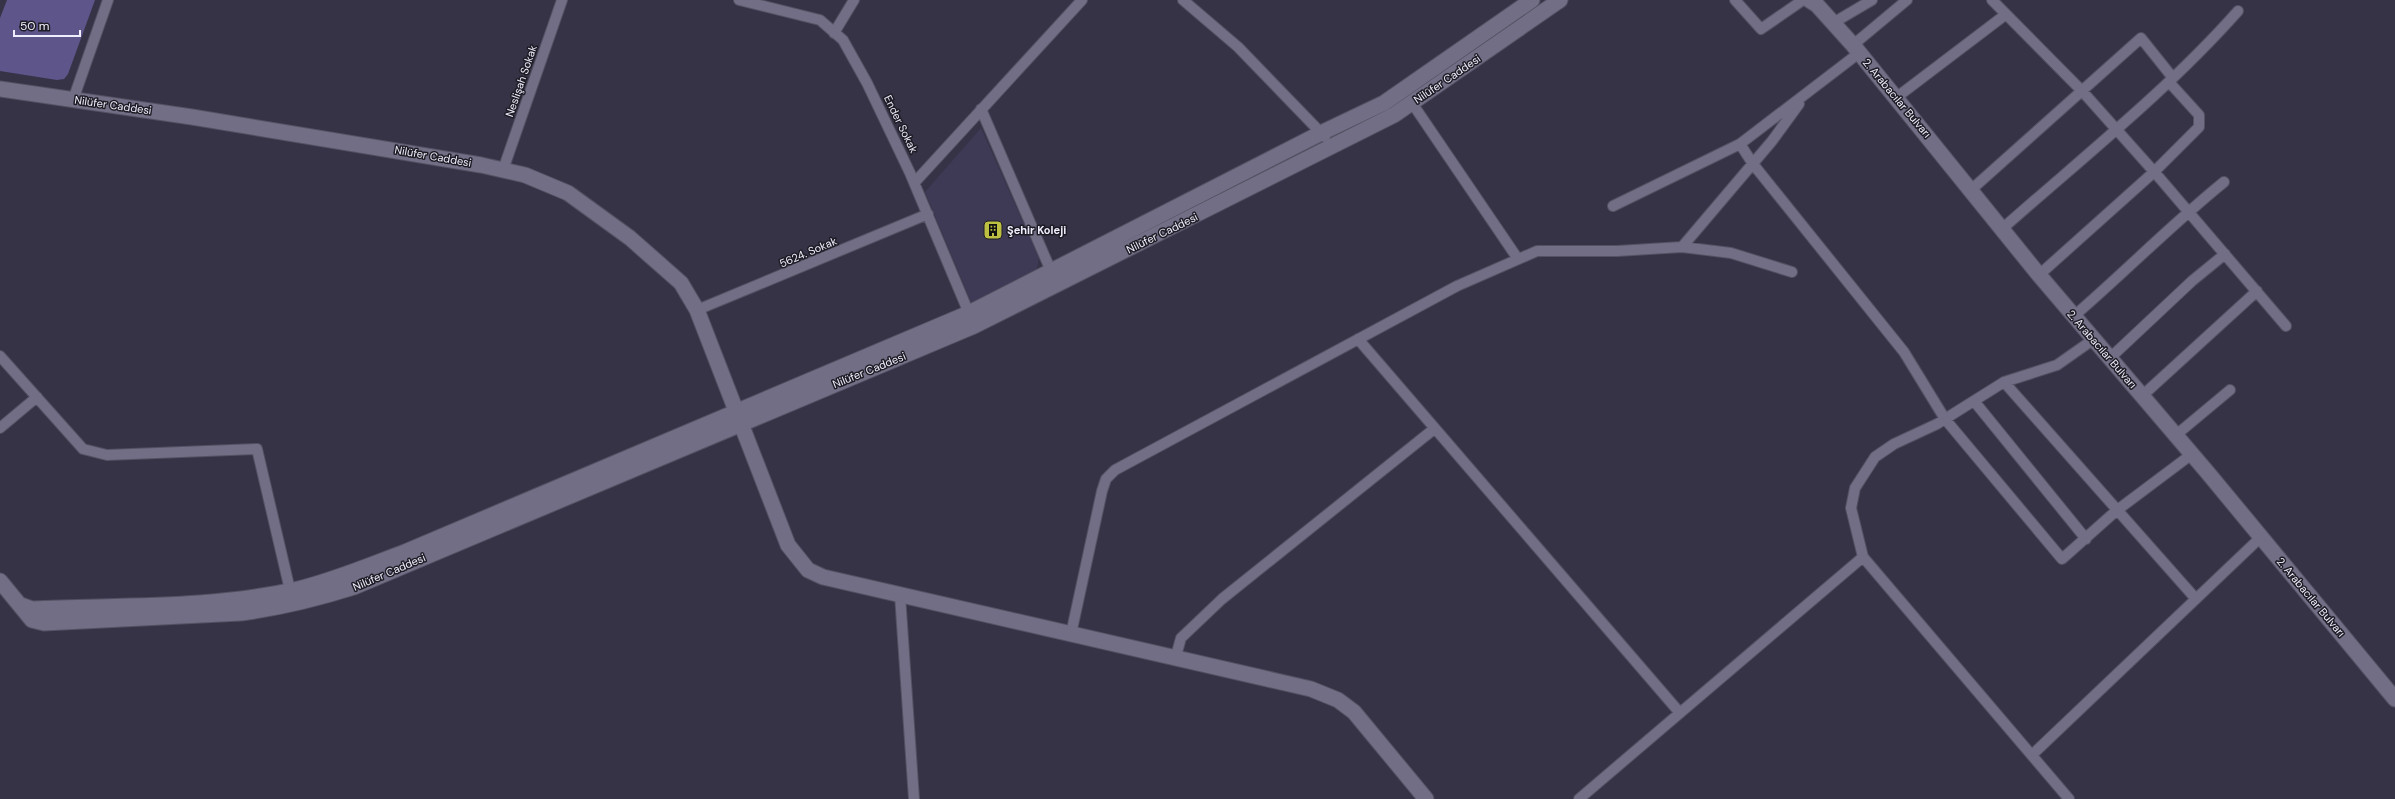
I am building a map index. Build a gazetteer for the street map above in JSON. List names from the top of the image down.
{
  "streets": {
    "street": [
      "Nilüfer Caddesi",
      "Neslişah Sokak",
      "2. Arabacılar Bulvarı",
      "Ender Sokak",
      "5624. Sokak"
    ]
  },
  "crossings": [
    ["Nilüfer Caddesi", "Neslişah Sokak"],
    ["Nilüfer Caddesi", "Ender Sokak"],
    ["Nilüfer Caddesi", "5624. Sokak"],
    ["Ender Sokak", "5624. Sokak"]
  ],
  "places": {
    "building": ["Şehir Koleji"]
  },
  "scale_bar": "50 m"
}
